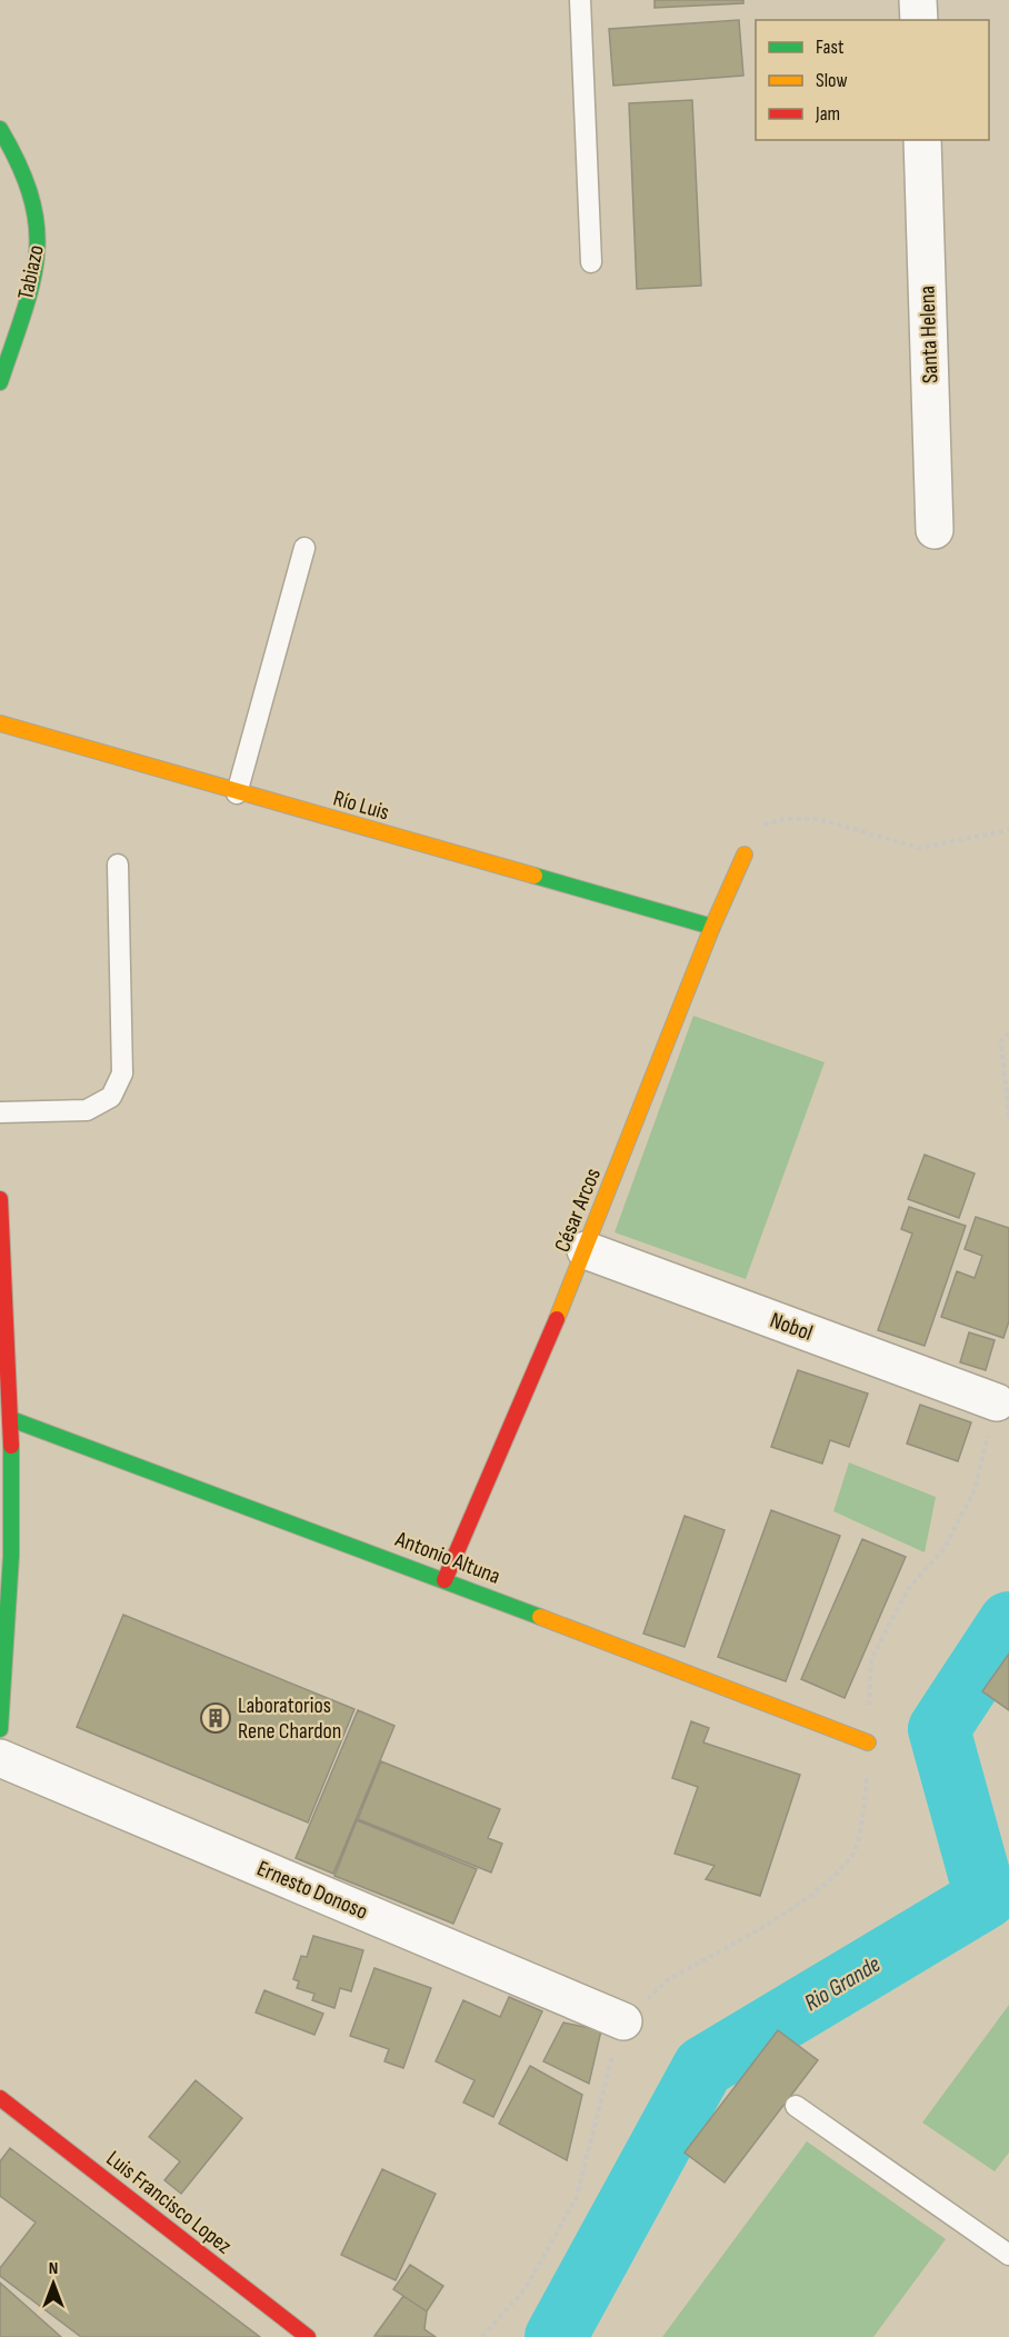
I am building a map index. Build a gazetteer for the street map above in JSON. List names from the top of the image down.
{
  "streets": {
    "street": [
      "Tabiazo",
      "Santa Helena",
      "Río Luis",
      "César Arcos",
      "Nobol",
      "Antonio Altuna",
      "Ernesto Donoso",
      "Luis Francisco Lopez"
    ]
  },
  "crossings": [
    ["Río Luis", "César Arcos"],
    ["César Arcos", "Nobol"],
    ["César Arcos", "Antonio Altuna"]
  ],
  "water": ["Rio Grande"],
  "places": {
    "building": ["Laboratorios Rene Chardon"]
  },
  "legend": ["Fast", "Slow", "Jam"],
  "north": "top"
}
